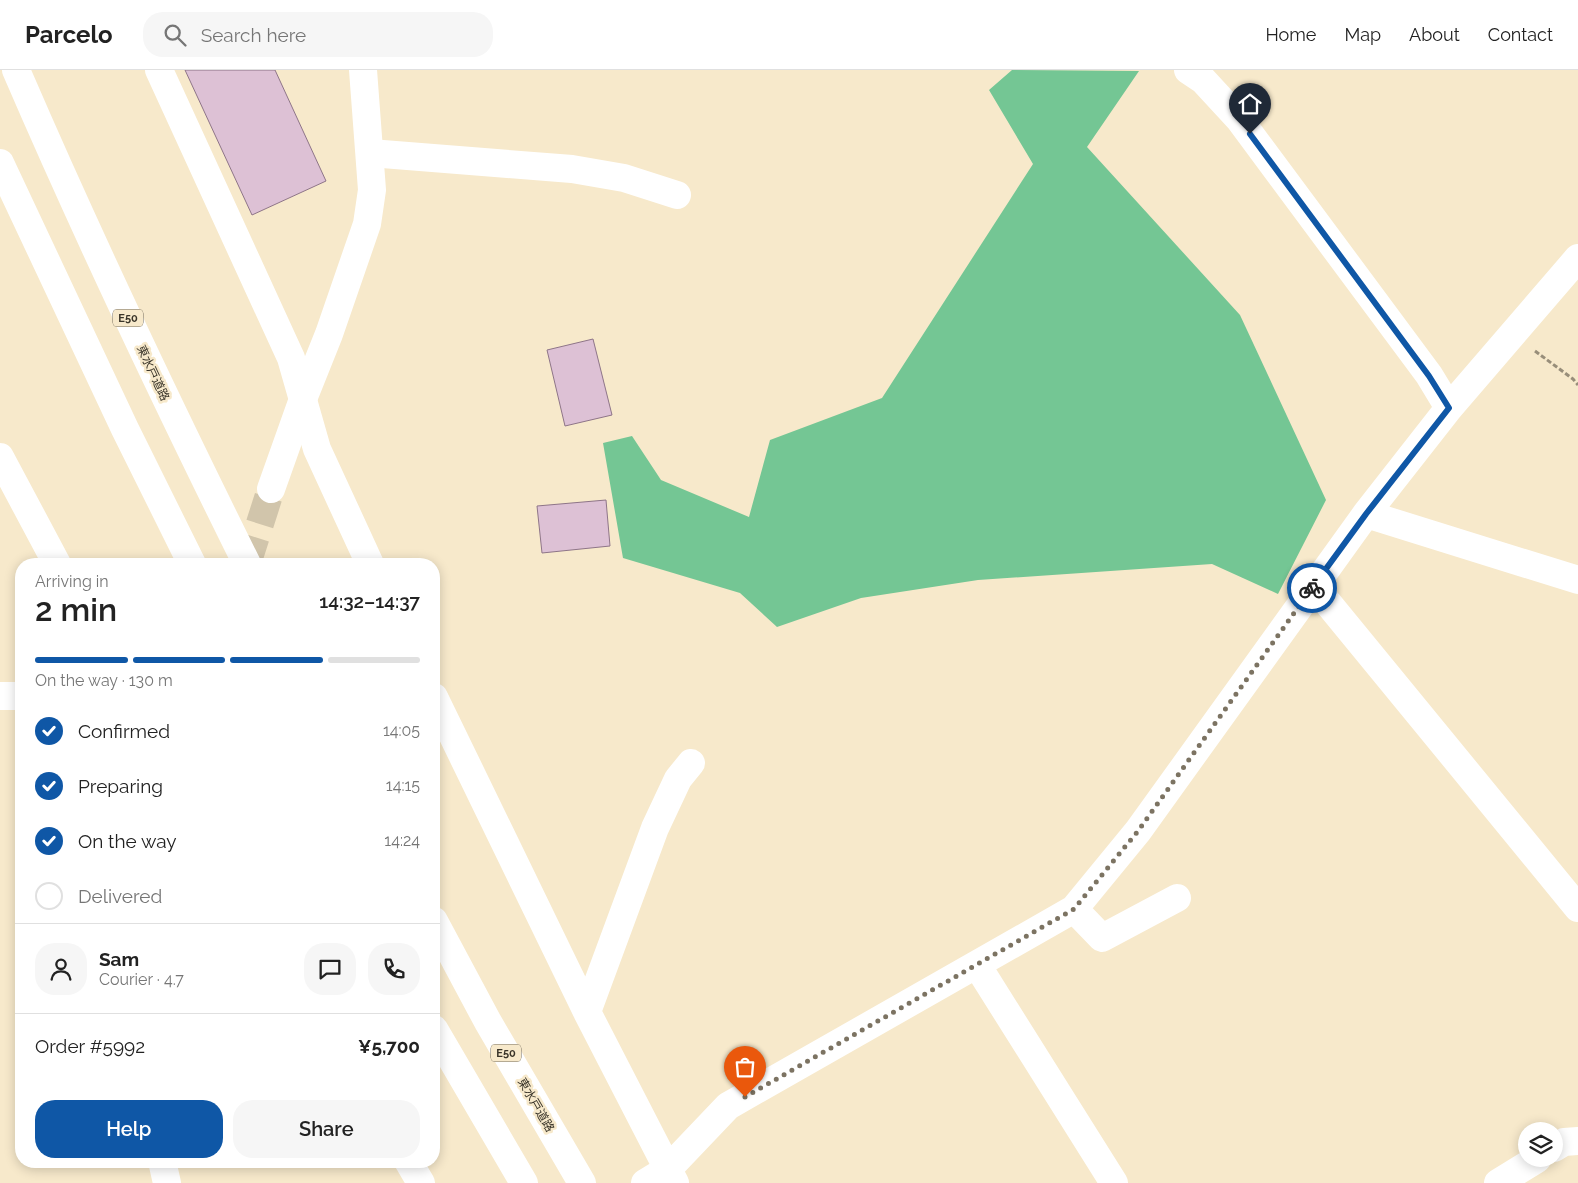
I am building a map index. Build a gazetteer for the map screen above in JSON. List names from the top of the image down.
{
  "streets": {
    "main road": ["E50", "東水戸道路"]
  },
  "page": {
    "header": "Parcelo",
    "search": "Search here",
    "nav": [
      "Home",
      "Map",
      "About",
      "Contact"
    ],
    "heading": ["2 min", "Arriving in", "14:32–14:37"],
    "panel": [
      "Sam",
      "Courier · 4.7",
      "Order #5992",
      "¥5,700"
    ],
    "bar": "On the way · 130 m",
    "list": [
      ["Confirmed", "14:05"],
      ["Preparing", "14:15"],
      ["On the way", "14:24"],
      "Delivered"
    ],
    "buttons": ["Help", "Share"]
  }
}
